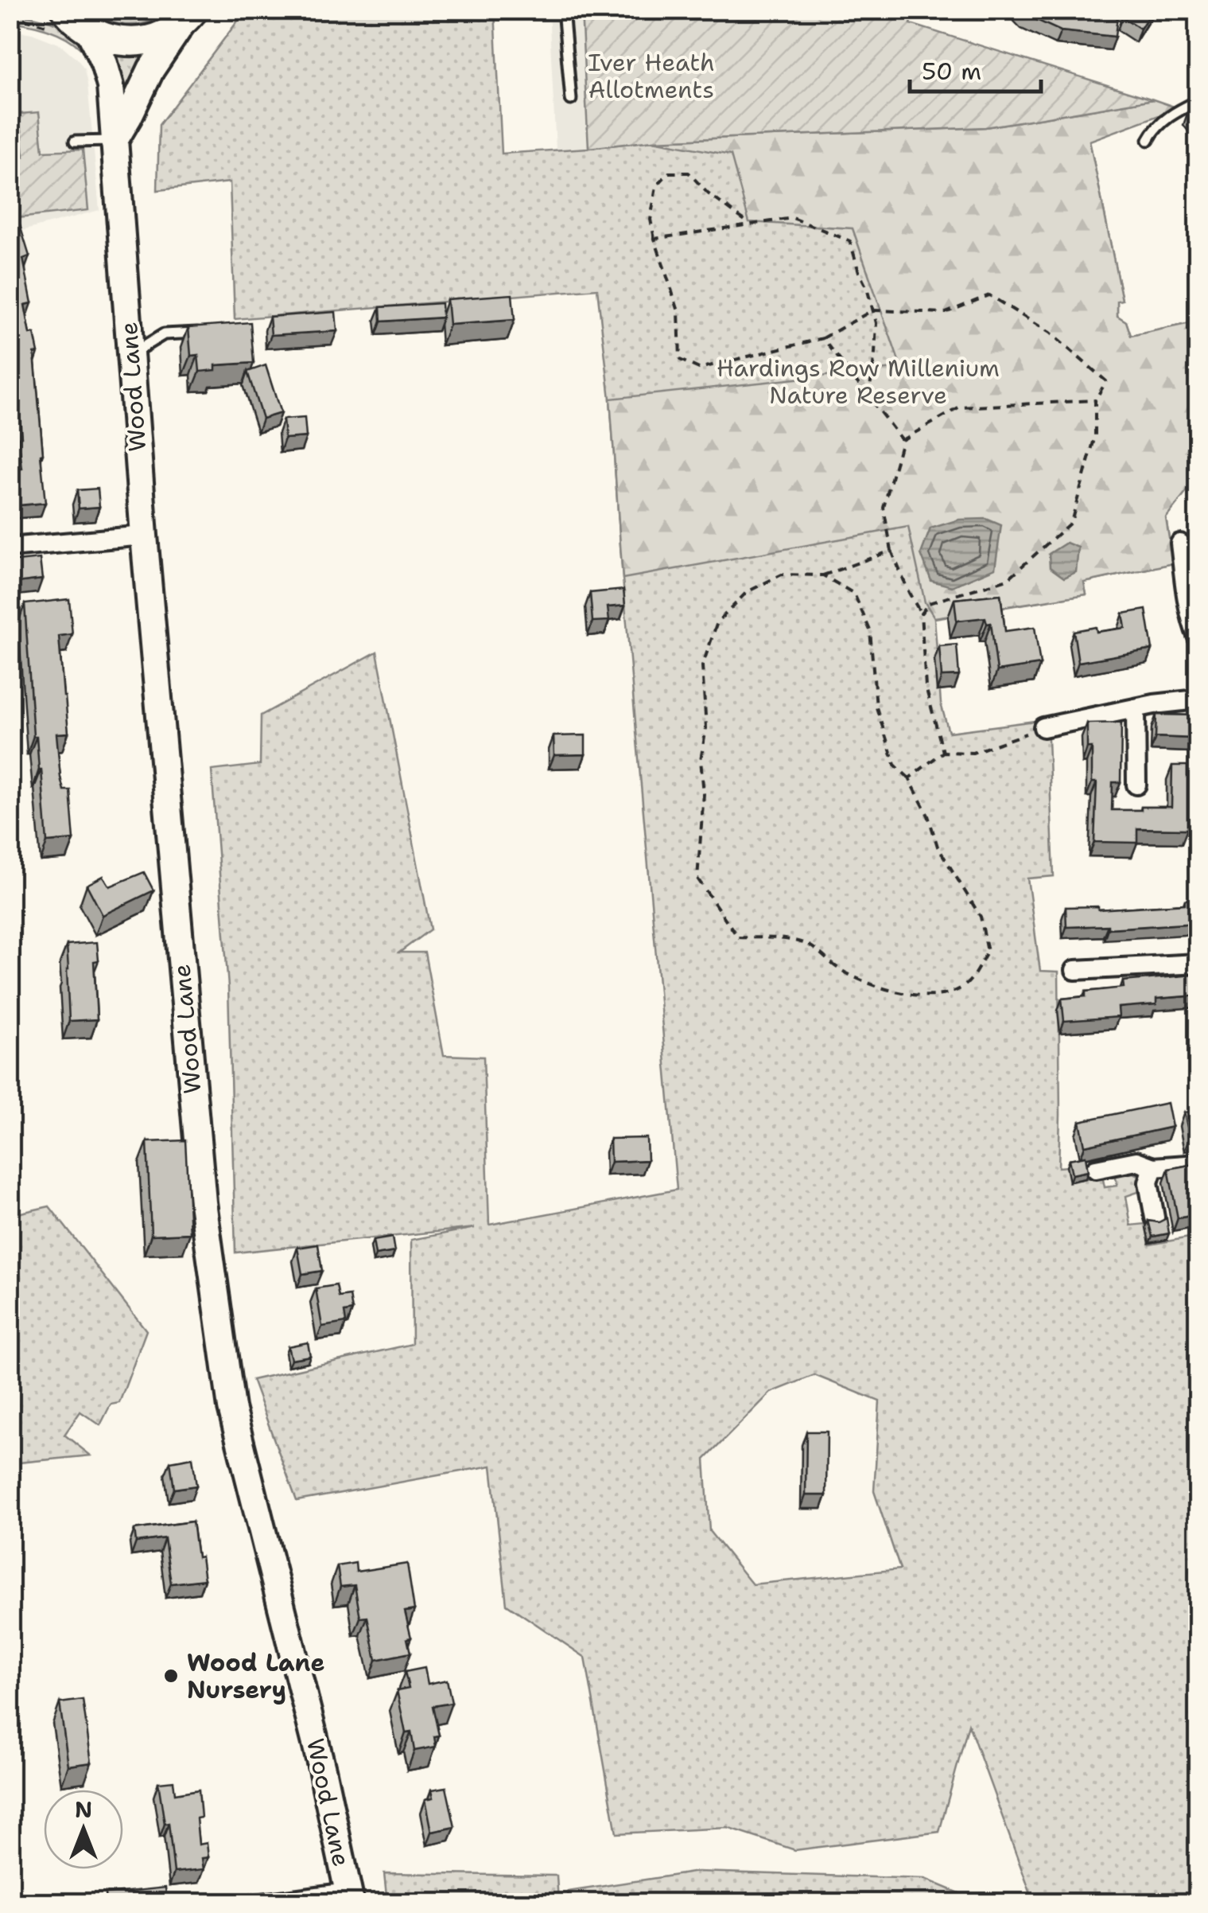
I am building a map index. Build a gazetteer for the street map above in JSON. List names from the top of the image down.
{
  "streets": {
    "street": ["Wood Lane"]
  },
  "parks": ["Iver Heath Allotments", "Hardings Row Millenium Nature Reserve"],
  "places": ["Wood Lane Nursery"],
  "scale_bar": "50 m",
  "north": "top"
}
